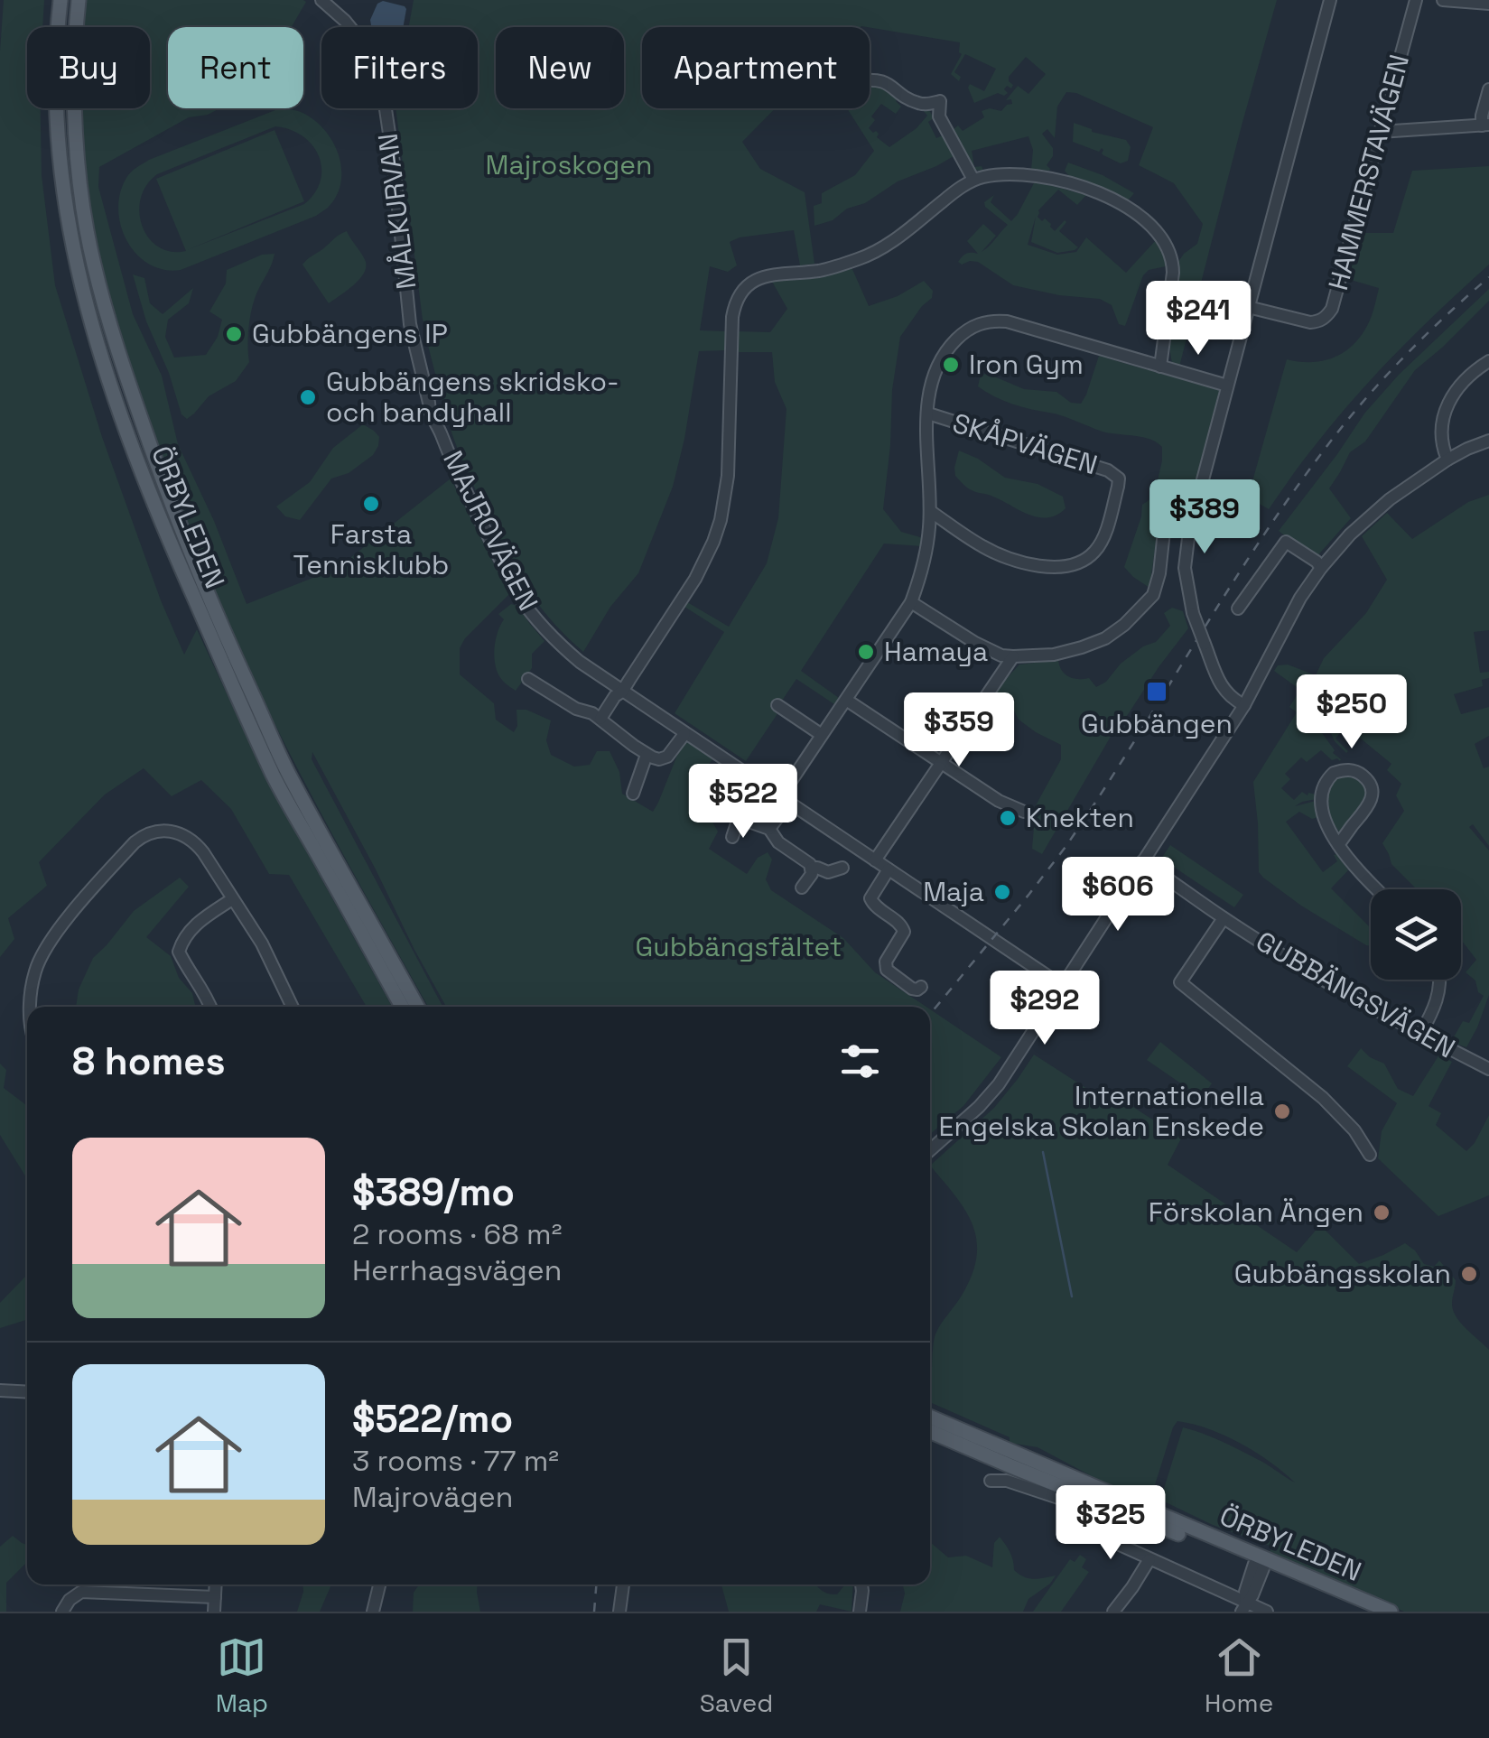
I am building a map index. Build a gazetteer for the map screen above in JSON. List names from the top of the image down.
{
  "streets": {
    "main road": ["ÖRBYLEDEN"],
    "street": [
      "HAMMERSTAVÄGEN",
      "MÅLKURVAN",
      "SKÅPVÄGEN",
      "MAJROVÄGEN",
      "GUBBÄNGSVÄGEN"
    ]
  },
  "crossings": [
    ["MÅLKURVAN", "MAJROVÄGEN"]
  ],
  "parks": ["Majroskogen", "Gubbängsfältet"],
  "places": {
    "other": [
      "Gubbängens IP",
      "Iron Gym",
      "Gubbängens skridsko- och bandyhall",
      "Farsta Tennisklubb",
      "Hamaya",
      "Knekten",
      "Maja",
      "Internationella Engelska Skolan Enskede",
      "Förskolan Ängen",
      "Gubbängsskolan"
    ],
    "transit": ["Gubbängen"]
  },
  "page": {
    "chip": [
      "Buy",
      "Rent",
      "Filters",
      "New",
      "Apartment"
    ],
    "price": [
      "$241",
      "$389",
      "$250",
      "$359",
      "$522",
      "$606",
      "$292",
      "$325"
    ],
    "heading": "8 homes",
    "list": [
      {
        "name": "$389/mo",
        "note": "2 rooms · 68 m² · Herrhagsvägen"
      },
      {
        "name": "$522/mo",
        "note": "3 rooms · 77 m² · Majrovägen"
      }
    ],
    "tabs": ["Map", "Saved", "Home"]
  }
}
